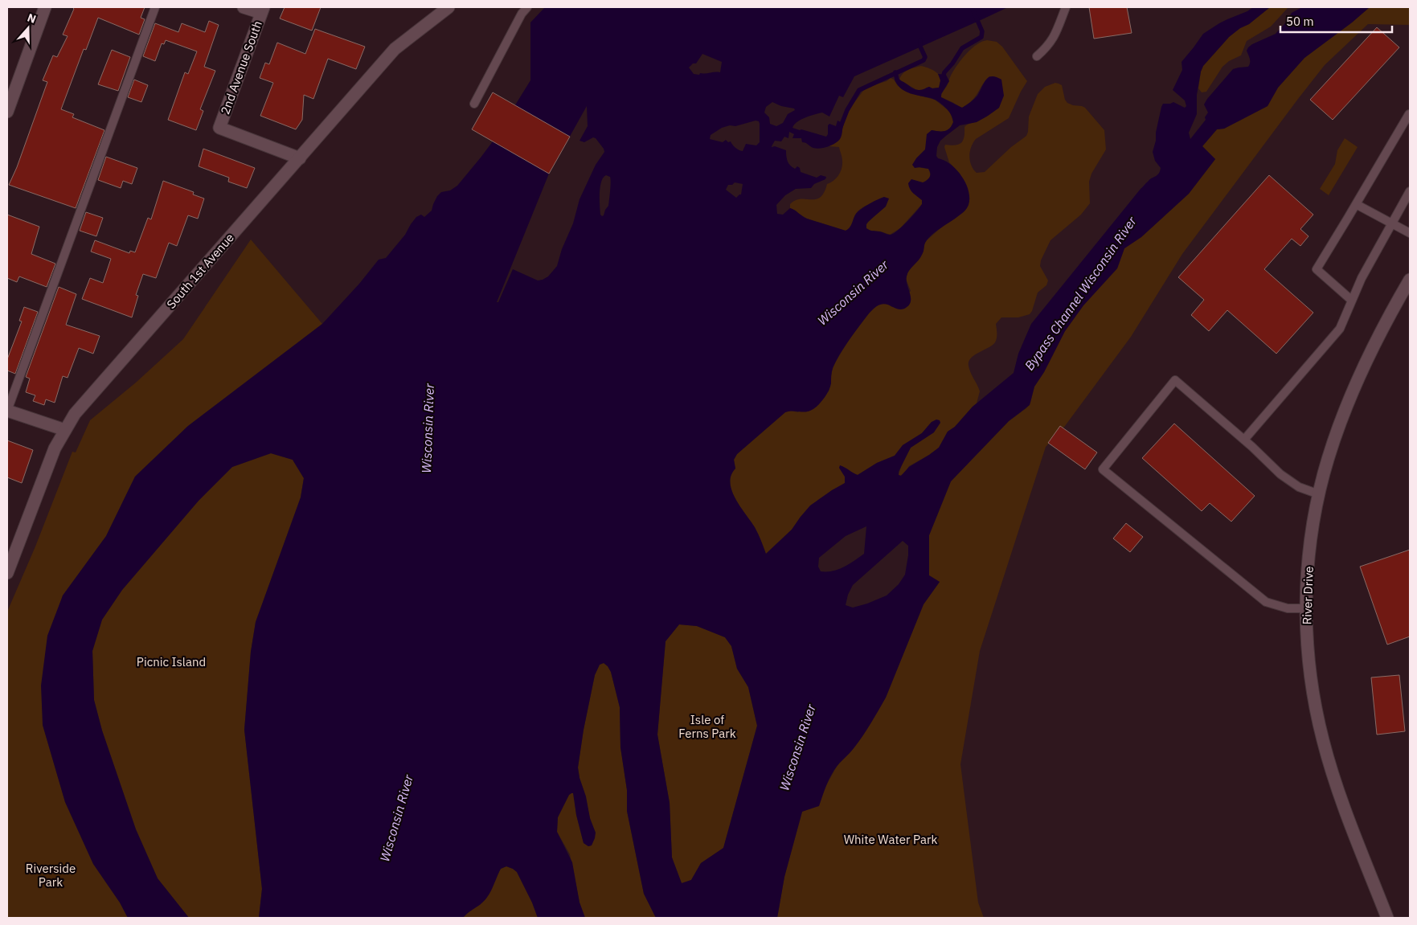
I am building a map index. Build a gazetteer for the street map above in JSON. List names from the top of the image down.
{
  "streets": {
    "street": ["2nd Avenue South", "South 1st Avenue", "River Drive"]
  },
  "crossings": [
    ["2nd Avenue South", "South 1st Avenue"]
  ],
  "water": ["Wisconsin River", "Bypass Channel Wisconsin River"],
  "parks": [
    "Picnic Island",
    "Isle of Ferns Park",
    "White Water Park",
    "Riverside Park"
  ],
  "scale_bar": "50 m",
  "north": "top"
}
